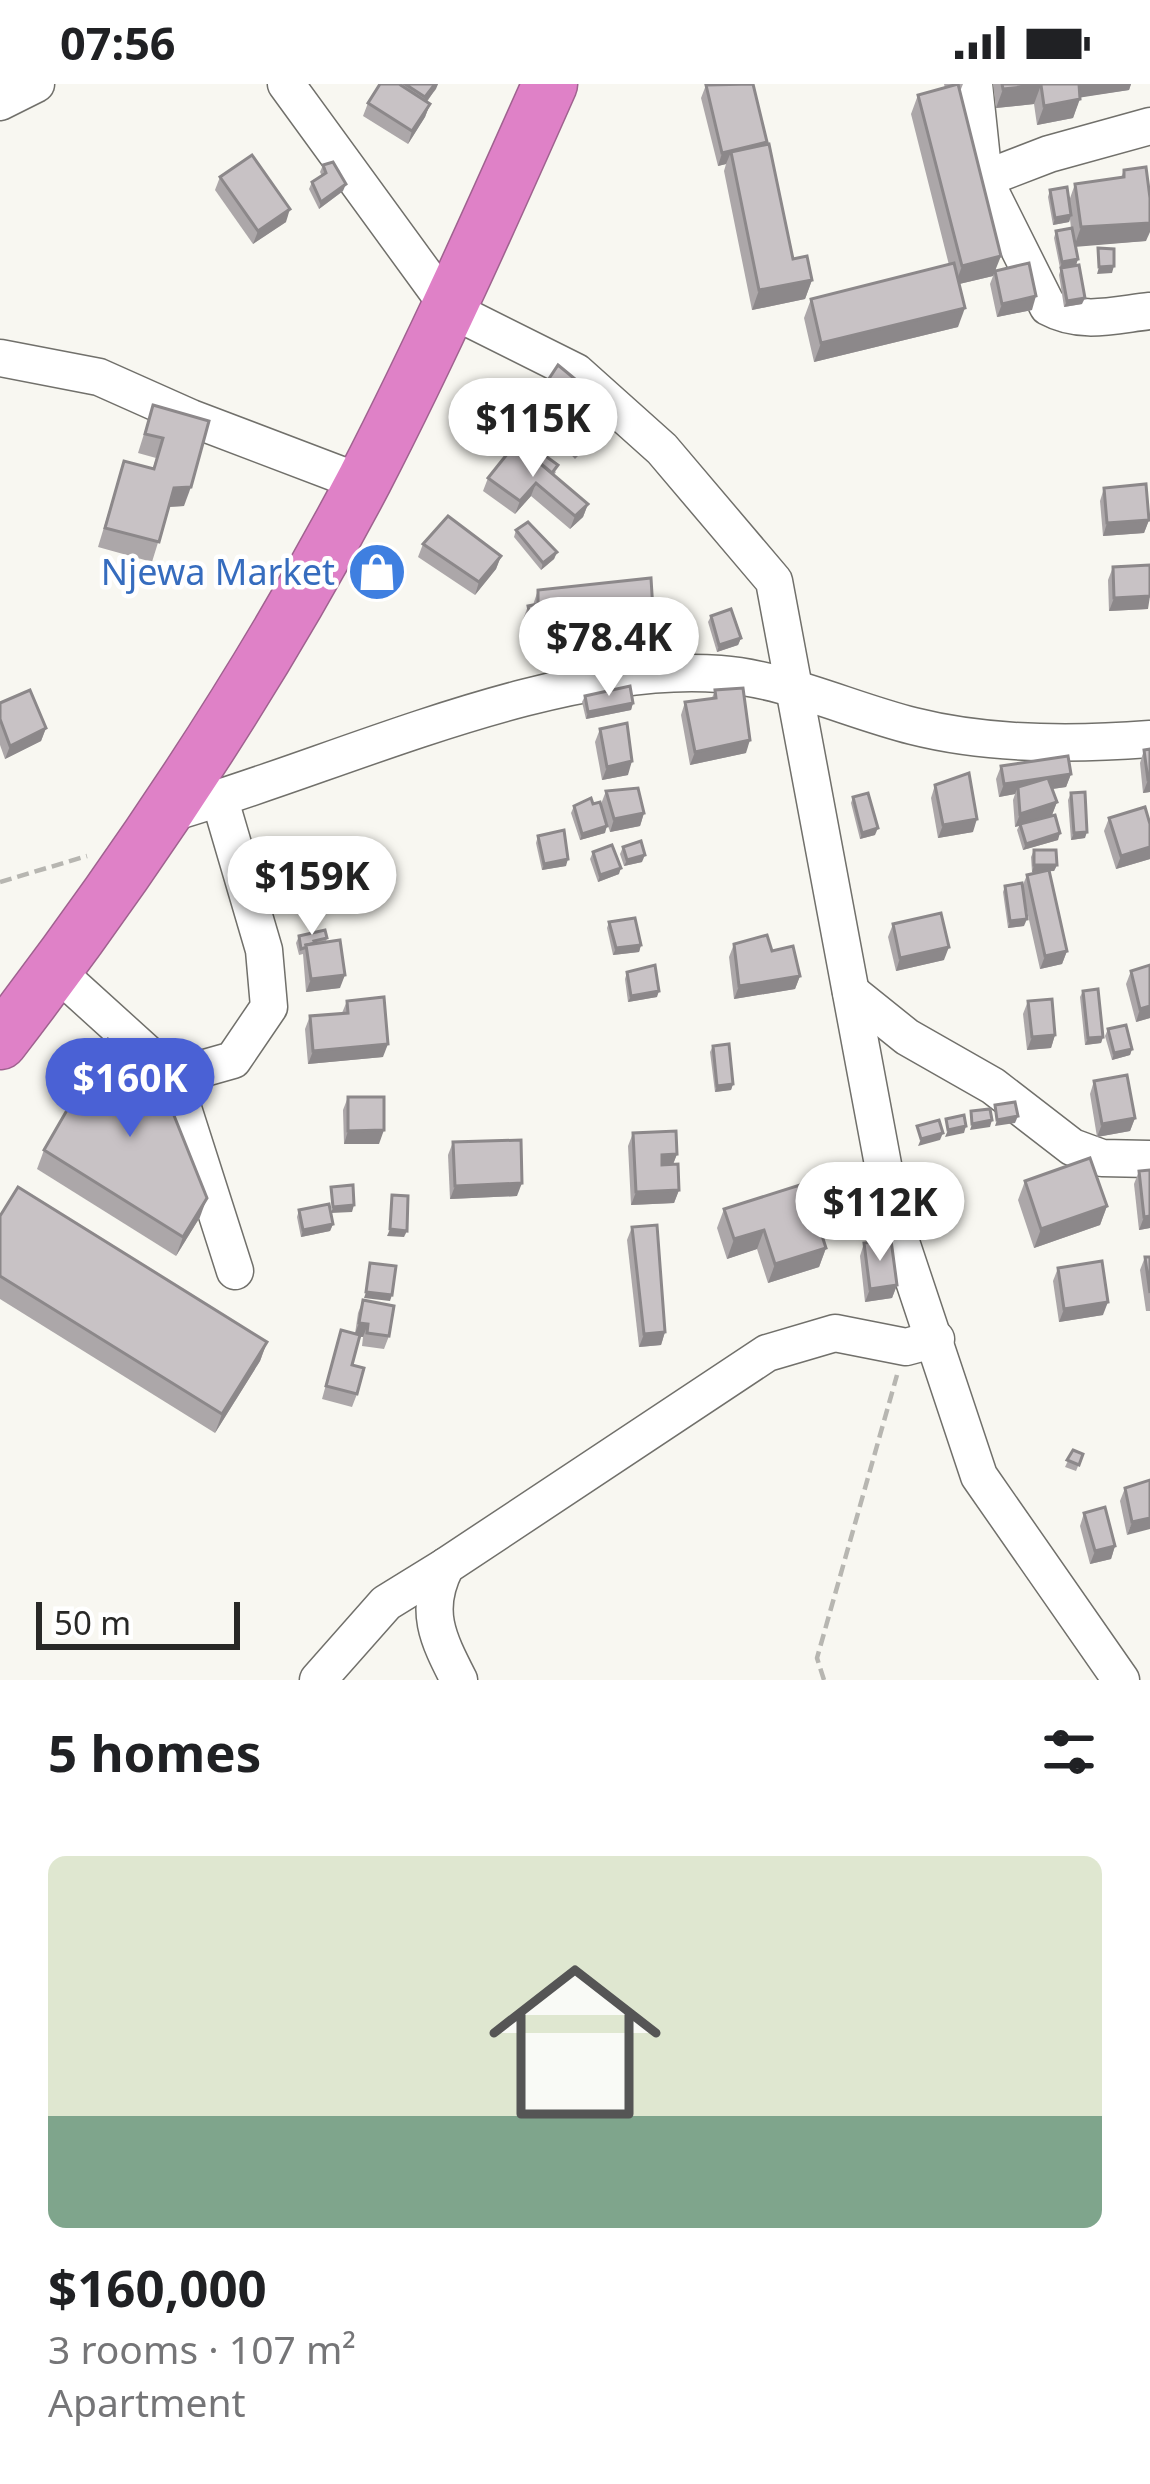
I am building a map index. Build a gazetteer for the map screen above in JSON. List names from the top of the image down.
{
  "places": {
    "shop": ["Njewa Market"]
  },
  "scale_bar": "50 m",
  "page": {
    "status": "07:56",
    "price": [
      "$115K",
      "$78.4K",
      "$159K",
      "$160K",
      "$112K"
    ],
    "scale": "50 m",
    "heading": "5 homes",
    "list": [
      {
        "name": "$160,000",
        "note": "3 rooms · 107 m² · Apartment"
      }
    ]
  }
}
